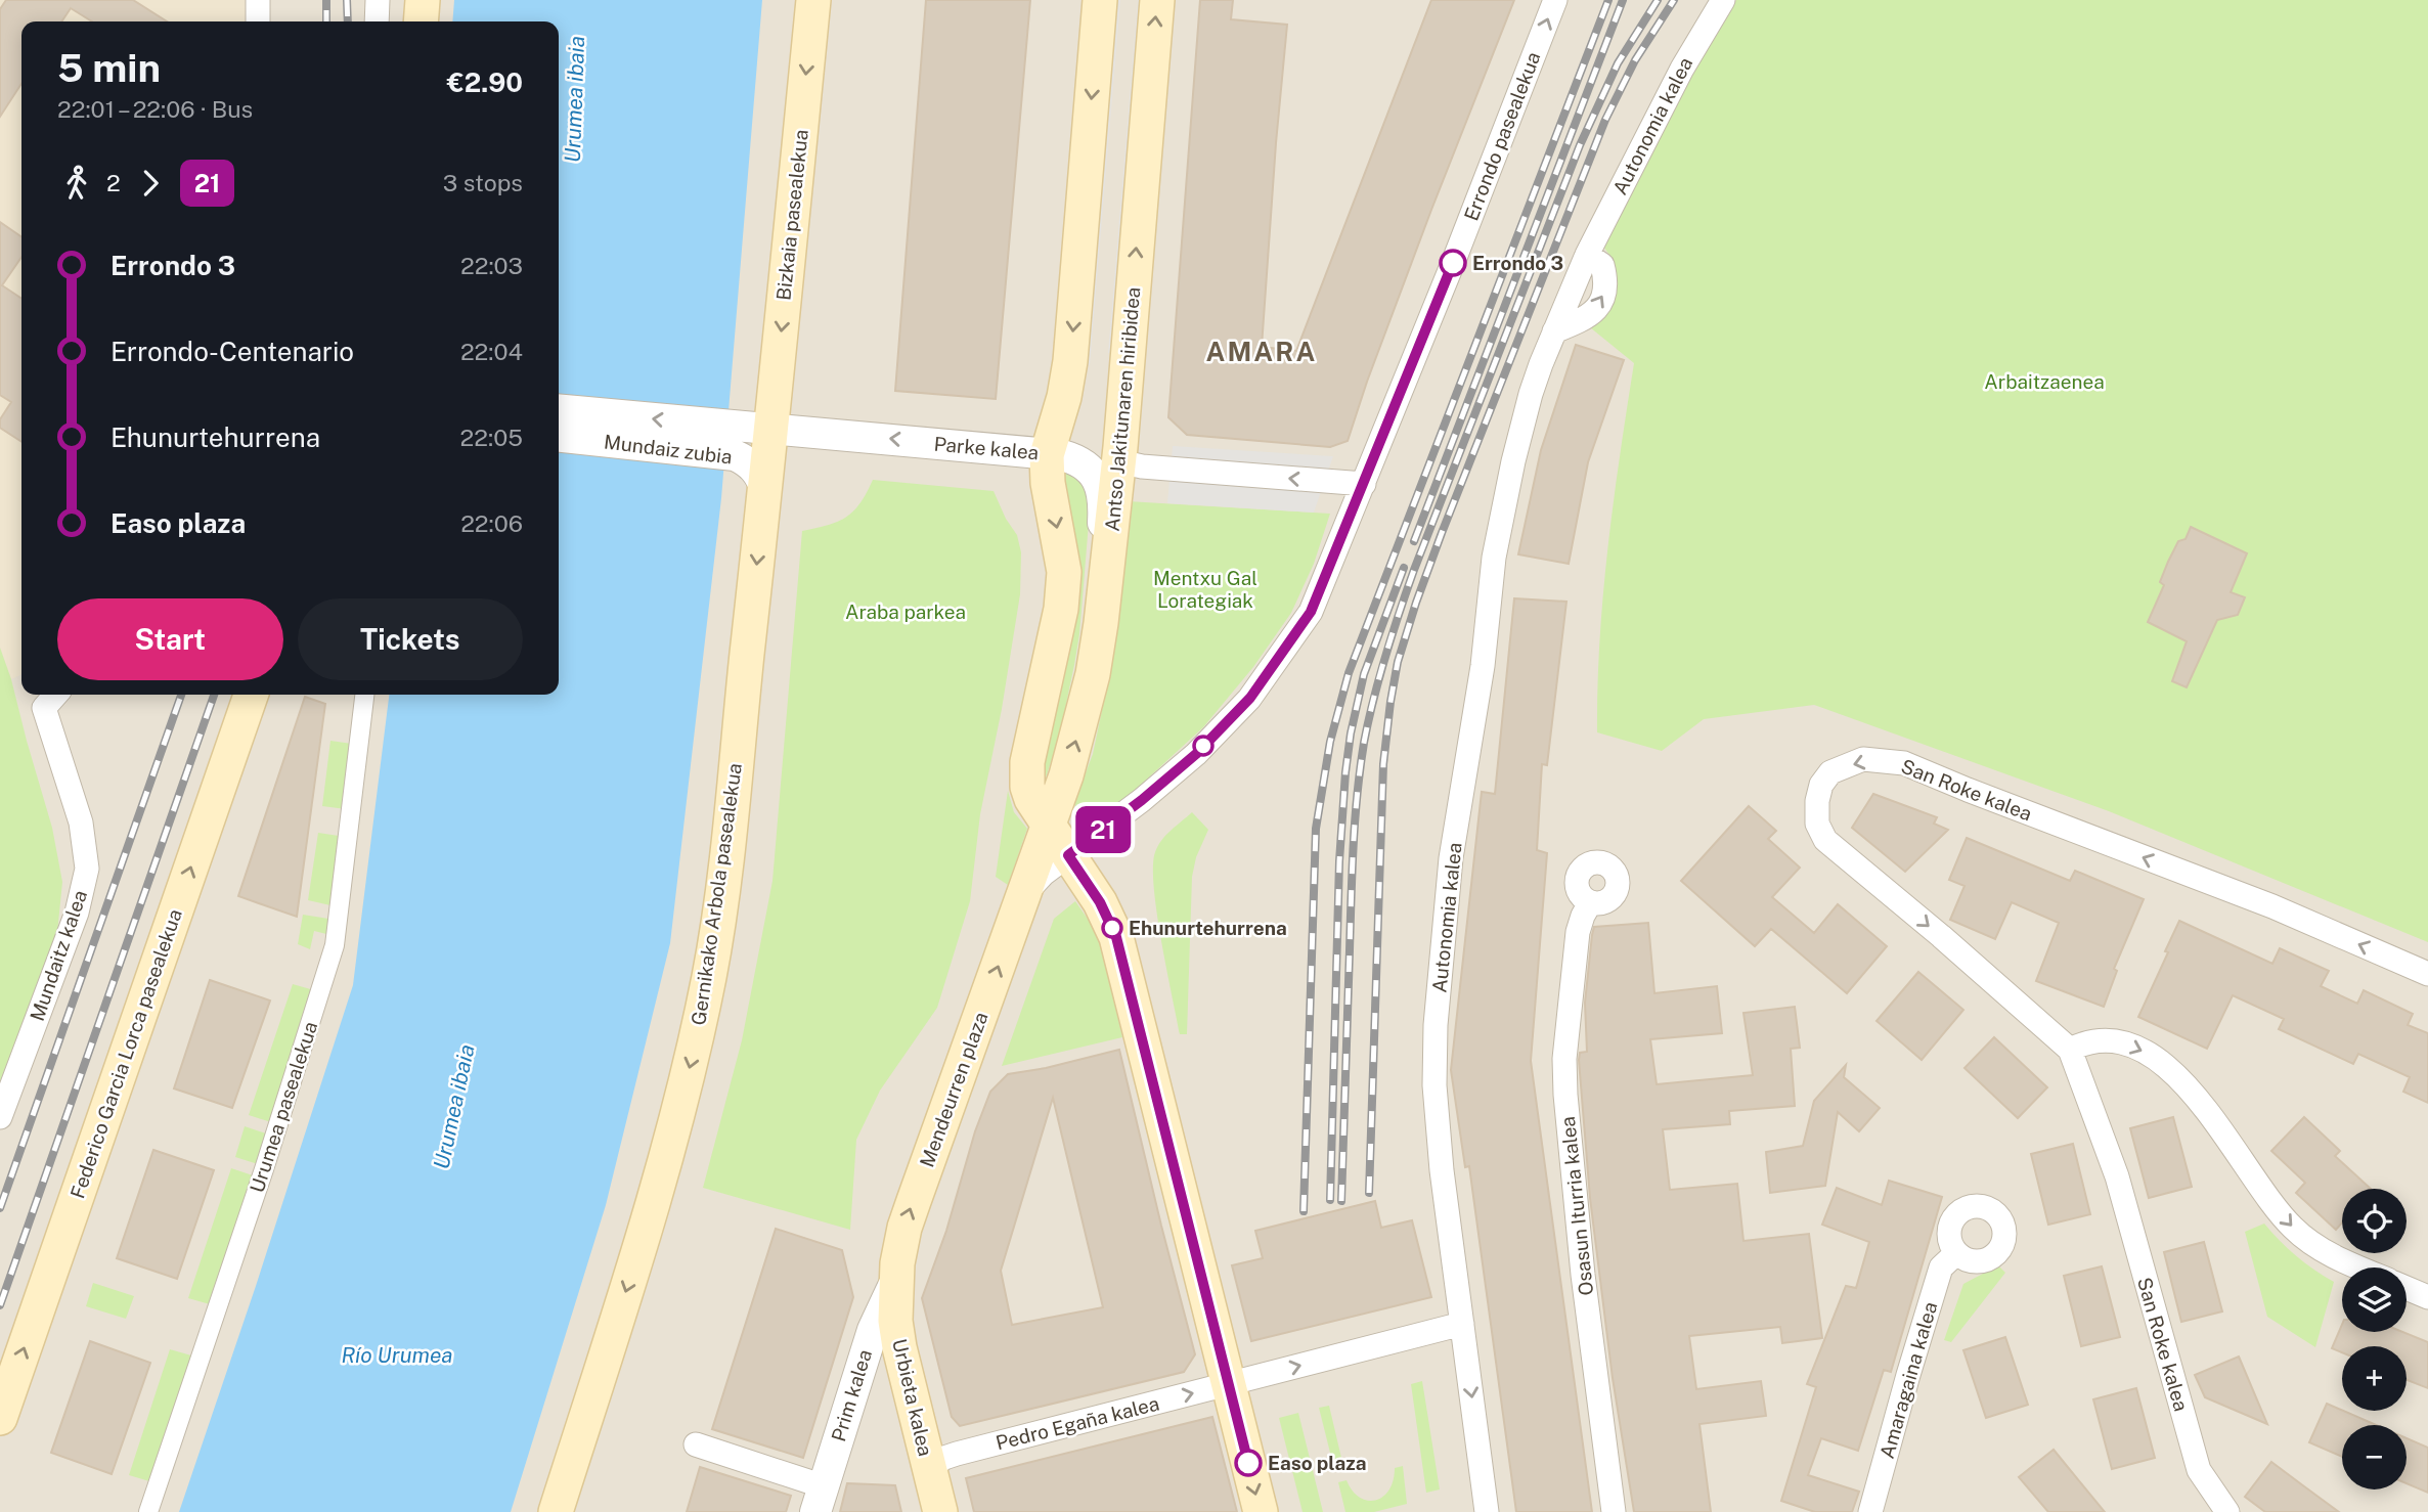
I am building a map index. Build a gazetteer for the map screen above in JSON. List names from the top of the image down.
{
  "streets": {
    "main road": [
      "Bizkaia pasealekua",
      "Antso Jakitunaren hiribidea",
      "Gernikako Arbola pasealekua",
      "Federico Garcia Lorca pasealekua",
      "Mendeurren plaza",
      "Urbieta kalea"
    ],
    "street": [
      "Autonomia kalea",
      "Errondo pasealekua",
      "Parke kalea",
      "Mundaiz zubia",
      "San Roke kalea",
      "Mundaitz kalea",
      "Urumea pasealekua",
      "Osasun Iturria kalea",
      "Amaragaina kalea",
      "Prim kalea",
      "Pedro Egaña kalea"
    ]
  },
  "crossings": [
    ["Bizkaia pasealekua", "Parke kalea"],
    ["Bizkaia pasealekua", "Mundaiz zubia"],
    ["Bizkaia pasealekua", "Gernikako Arbola pasealekua"],
    ["Antso Jakitunaren hiribidea", "Parke kalea"],
    ["Antso Jakitunaren hiribidea", "Mendeurren plaza"],
    ["Parke kalea", "Mundaiz zubia"],
    ["Parke kalea", "Gernikako Arbola pasealekua"],
    ["Mundaiz zubia", "Gernikako Arbola pasealekua"],
    ["Mendeurren plaza", "Prim kalea"],
    ["Mendeurren plaza", "Urbieta kalea"],
    ["Prim kalea", "Urbieta kalea"],
    ["Urbieta kalea", "Pedro Egaña kalea"]
  ],
  "one_way": [
    "Errondo pasealekua",
    "Parke kalea",
    "Gernikako Arbola pasealekua",
    "Federico Garcia Lorca pasealekua",
    "Mendeurren plaza",
    "Pedro Egaña kalea"
  ],
  "districts": ["AMARA"],
  "water": ["Urumea ibaia", "Río Urumea"],
  "parks": ["Arbaitzaenea", "Mentxu Gal Lorategiak", "Araba parkea"],
  "places": ["Errondo 3", "Ehunurtehurrena", "Easo plaza"],
  "lines": ["bus line 21"],
  "page": {
    "on_map": "21",
    "heading": ["5 min", "22:01 – 22:06 · Bus", "€2.90"],
    "legs": ["2", "21", "3 stops"],
    "list": [
      {
        "name": "Errondo 3",
        "value": "22:03"
      },
      {
        "name": "Errondo-Centenario",
        "value": "22:04"
      },
      {
        "name": "Ehunurtehurrena",
        "value": "22:05"
      },
      {
        "name": "Easo plaza",
        "value": "22:06"
      }
    ],
    "buttons": ["Start", "Tickets"],
    "map_buttons": ["+", "−"]
  }
}
